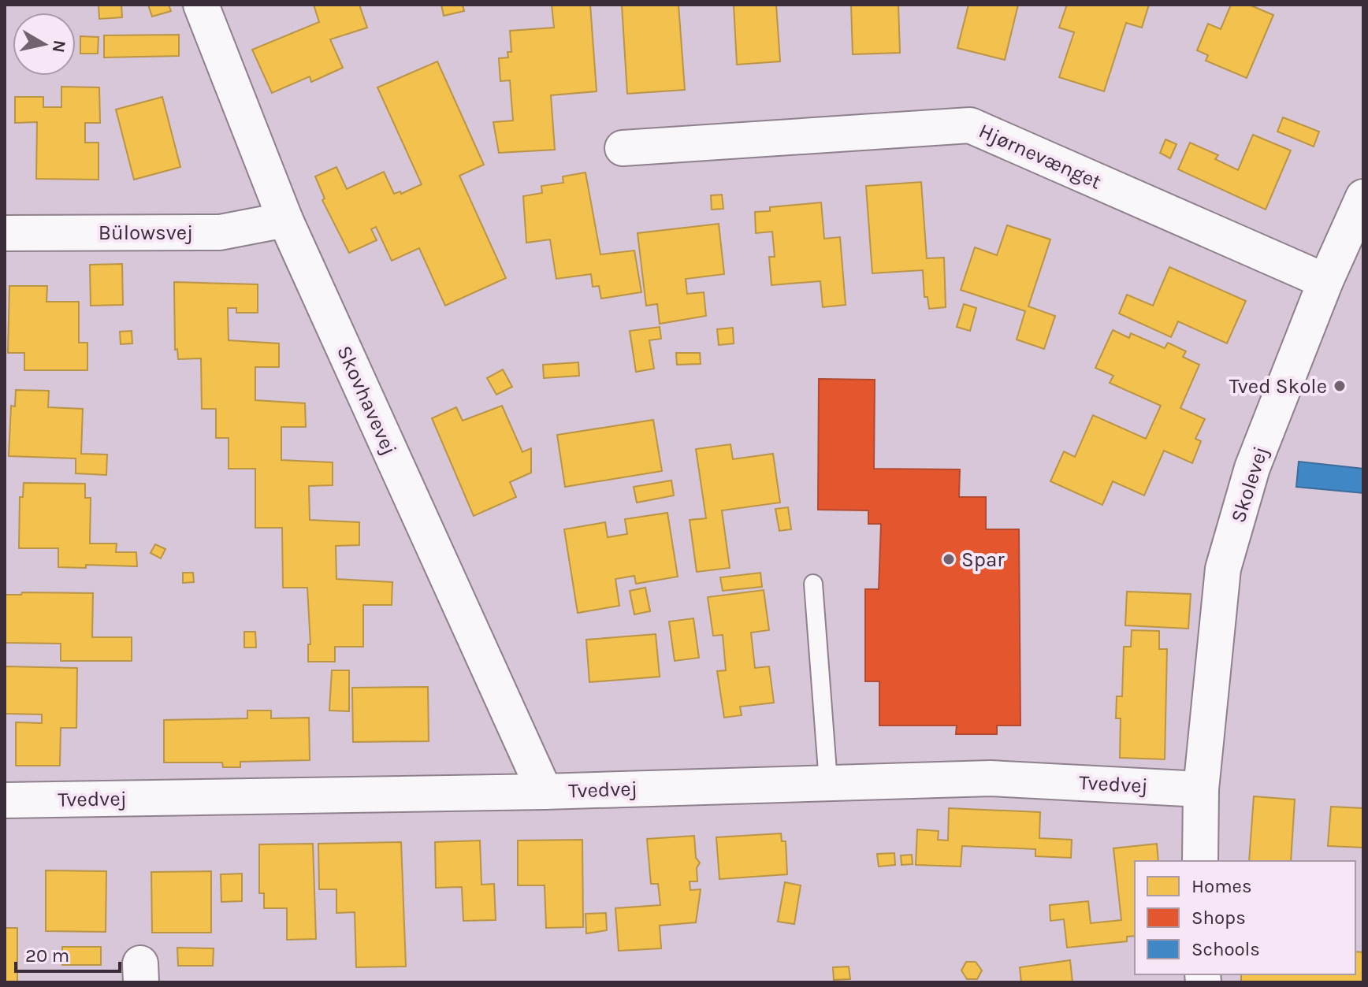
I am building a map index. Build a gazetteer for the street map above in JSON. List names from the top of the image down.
{
  "streets": {
    "street": [
      "Hjørnevænget",
      "Bülowsvej",
      "Skovhavevej",
      "Skolevej",
      "Tvedvej"
    ]
  },
  "crossings": [
    ["Hjørnevænget", "Skolevej"],
    ["Bülowsvej", "Skovhavevej"],
    ["Skovhavevej", "Tvedvej"],
    ["Skolevej", "Tvedvej"]
  ],
  "places": ["Tved Skole", "Spar"],
  "legend": ["Homes", "Shops", "Schools"],
  "scale_bar": "20 m",
  "north": "right"
}
